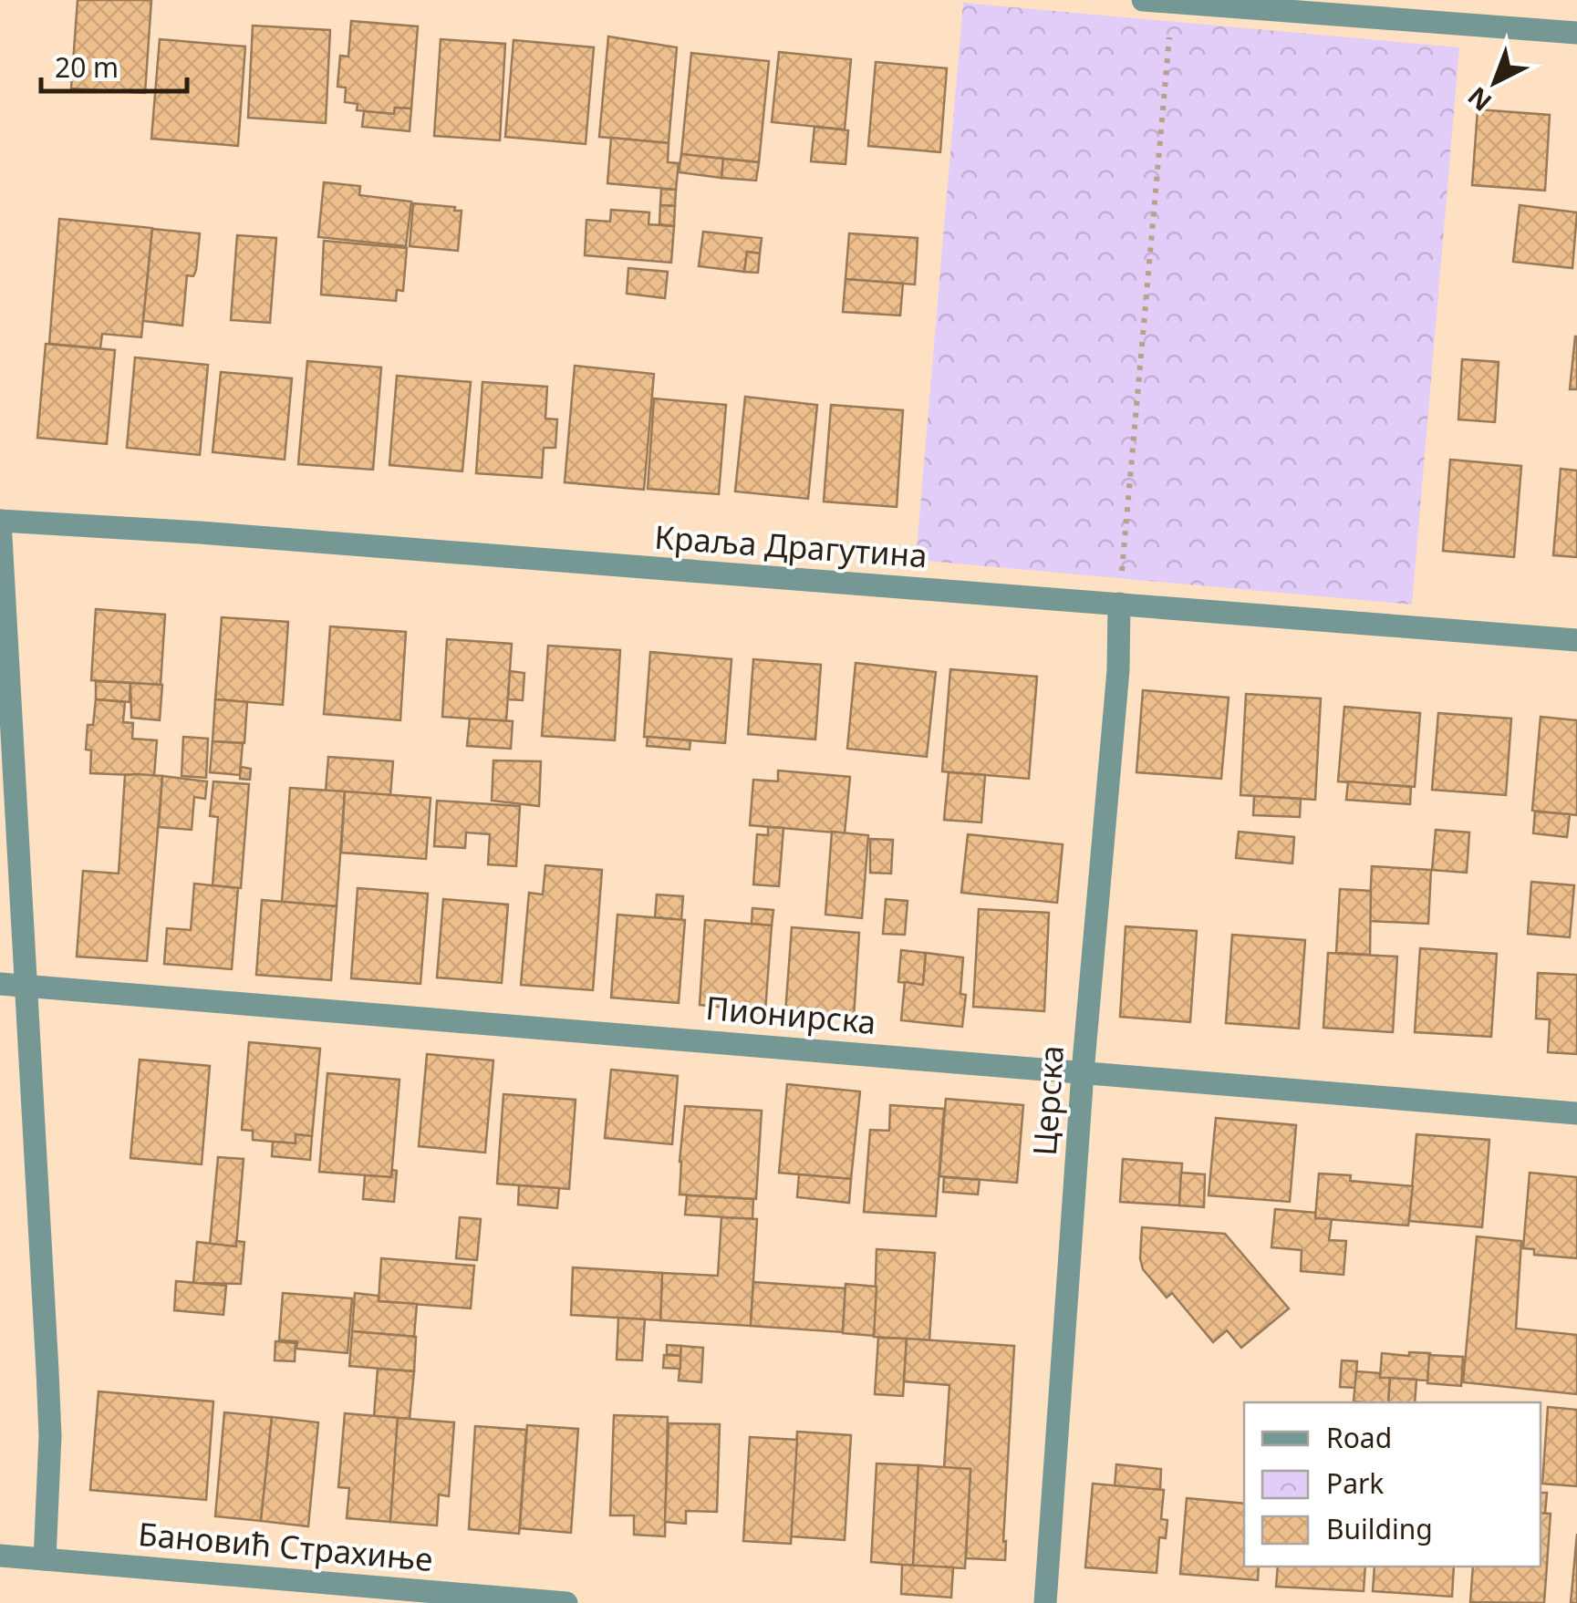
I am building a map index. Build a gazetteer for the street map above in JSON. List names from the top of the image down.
{
  "streets": {
    "street": [
      "Краља Драгутина",
      "Пионирска",
      "Церска",
      "Бановић Страхиње"
    ]
  },
  "crossings": [
    ["Краља Драгутина", "Церска"],
    ["Пионирска", "Церска"]
  ],
  "legend": ["Road", "Park", "Building"],
  "scale_bar": "20 m",
  "north": "bottom left"
}
